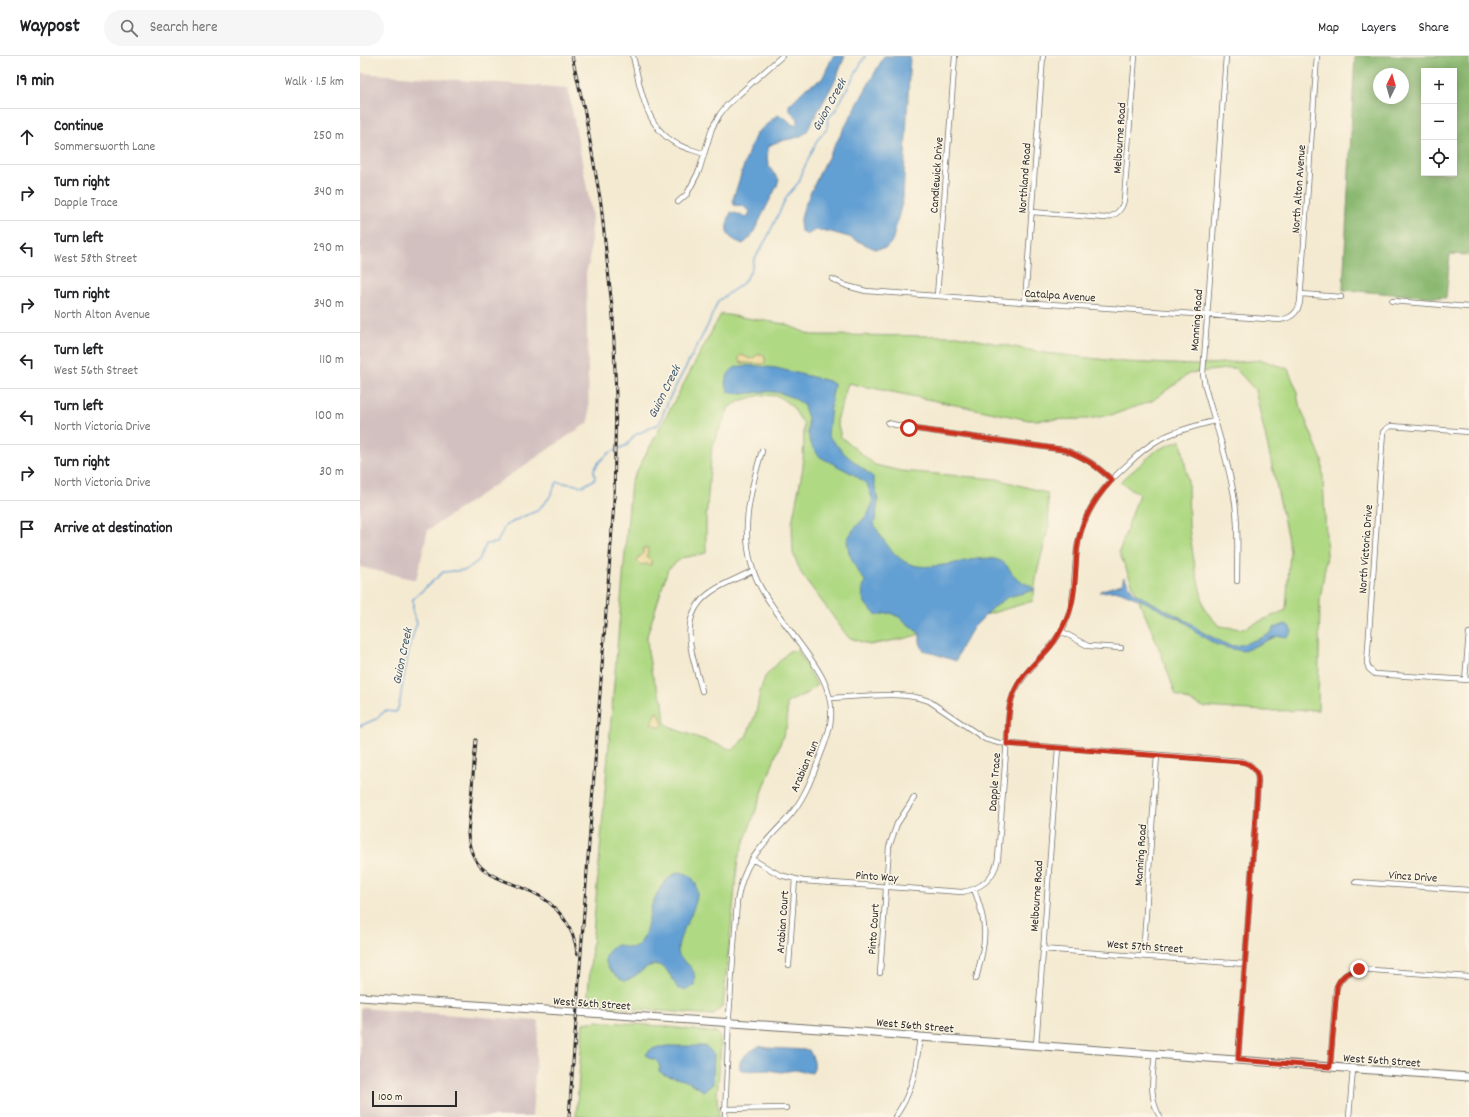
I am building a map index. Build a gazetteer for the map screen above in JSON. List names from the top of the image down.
{
  "streets": {
    "main road": ["West 56th Street"],
    "street": [
      "Melbourne Road",
      "Candlewick Drive",
      "Northland Road",
      "North Alton Avenue",
      "Catalpa Avenue",
      "Manning Road",
      "North Victoria Drive",
      "Arabian Run",
      "Dapple Trace",
      "Pinto Way",
      "Vincz Drive",
      "Arabian Court",
      "Pinto Court",
      "West 57th Street"
    ]
  },
  "crossings": [
    ["Melbourne Road", "Northland Road"],
    ["Melbourne Road", "West 57th Street"],
    ["Melbourne Road", "West 56th Street"],
    ["Candlewick Drive", "Catalpa Avenue"],
    ["Northland Road", "Catalpa Avenue"],
    ["North Alton Avenue", "Catalpa Avenue"],
    ["Catalpa Avenue", "Manning Road"],
    ["Manning Road", "Dapple Trace"],
    ["Manning Road", "West 57th Street"],
    ["Arabian Run", "Pinto Way"],
    ["Arabian Run", "West 56th Street"],
    ["Dapple Trace", "Pinto Way"],
    ["Pinto Way", "Arabian Court"],
    ["Pinto Way", "Pinto Court"]
  ],
  "water": ["Guion Creek"],
  "scale_bar": "100 m",
  "north": "top",
  "page": {
    "header": "Waypost",
    "search": "Search here",
    "nav": ["Map", "Layers", "Share"],
    "heading": ["19 min", "Walk · 1.5 km"],
    "map_buttons": ["+", "−"],
    "list": [
      ["Continue", "Sommersworth Lane", "250 m"],
      ["Turn right", "Dapple Trace", "340 m"],
      ["Turn left", "West 58th Street", "290 m"],
      ["Turn right", "North Alton Avenue", "340 m"],
      ["Turn left", "West 56th Street", "110 m"],
      ["Turn left", "North Victoria Drive", "100 m"],
      ["Turn right", "North Victoria Drive", "30 m"],
      "Arrive at destination"
    ],
    "scale": "100 m"
  }
}
